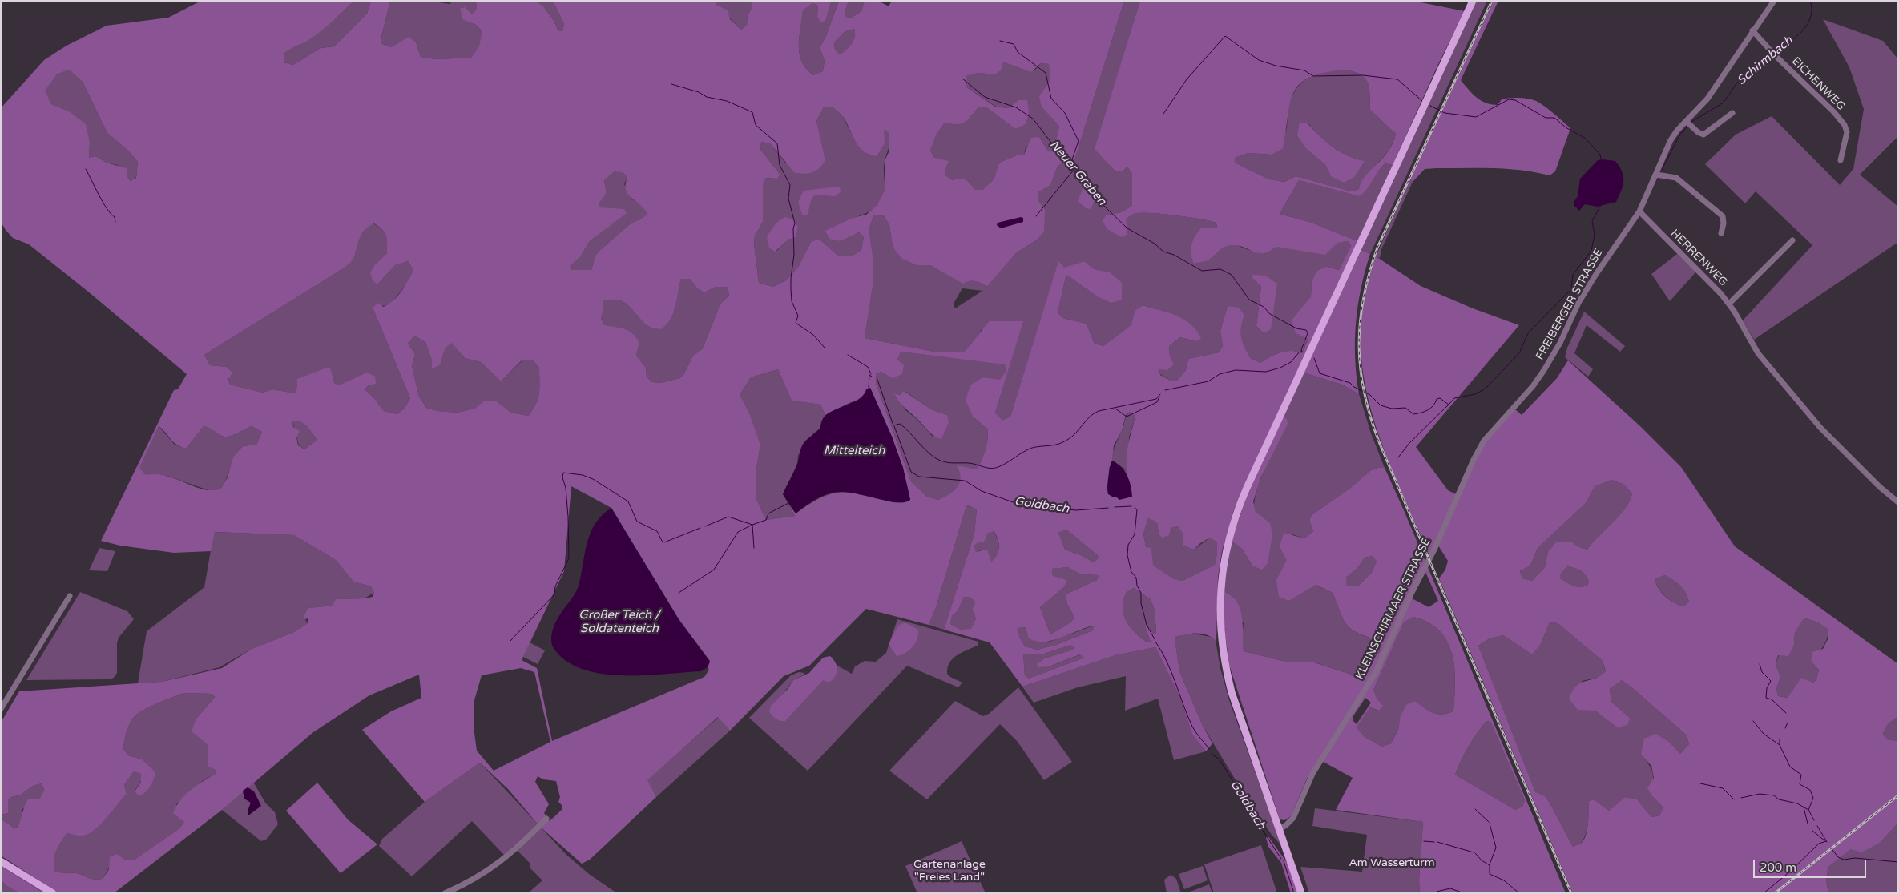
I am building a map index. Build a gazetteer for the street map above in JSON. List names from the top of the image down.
{
  "streets": {
    "street": [
      "EICHENWEG",
      "HERRENWEG",
      "FREIBERGER STRASSE",
      "KLEINSCHIRMAER STRASSE"
    ]
  },
  "crossings": [
    ["EICHENWEG", "FREIBERGER STRASSE"],
    ["HERRENWEG", "FREIBERGER STRASSE"],
    ["FREIBERGER STRASSE", "KLEINSCHIRMAER STRASSE"]
  ],
  "water": [
    "Schirmbach",
    "Neuer Graben",
    "Mittelteich",
    "Goldbach",
    "Großer Teich / Soldatenteich"
  ],
  "parks": ["Am Wasserturm", "Gartenanlage \"Freies Land\""],
  "scale_bar": "200 m"
}
